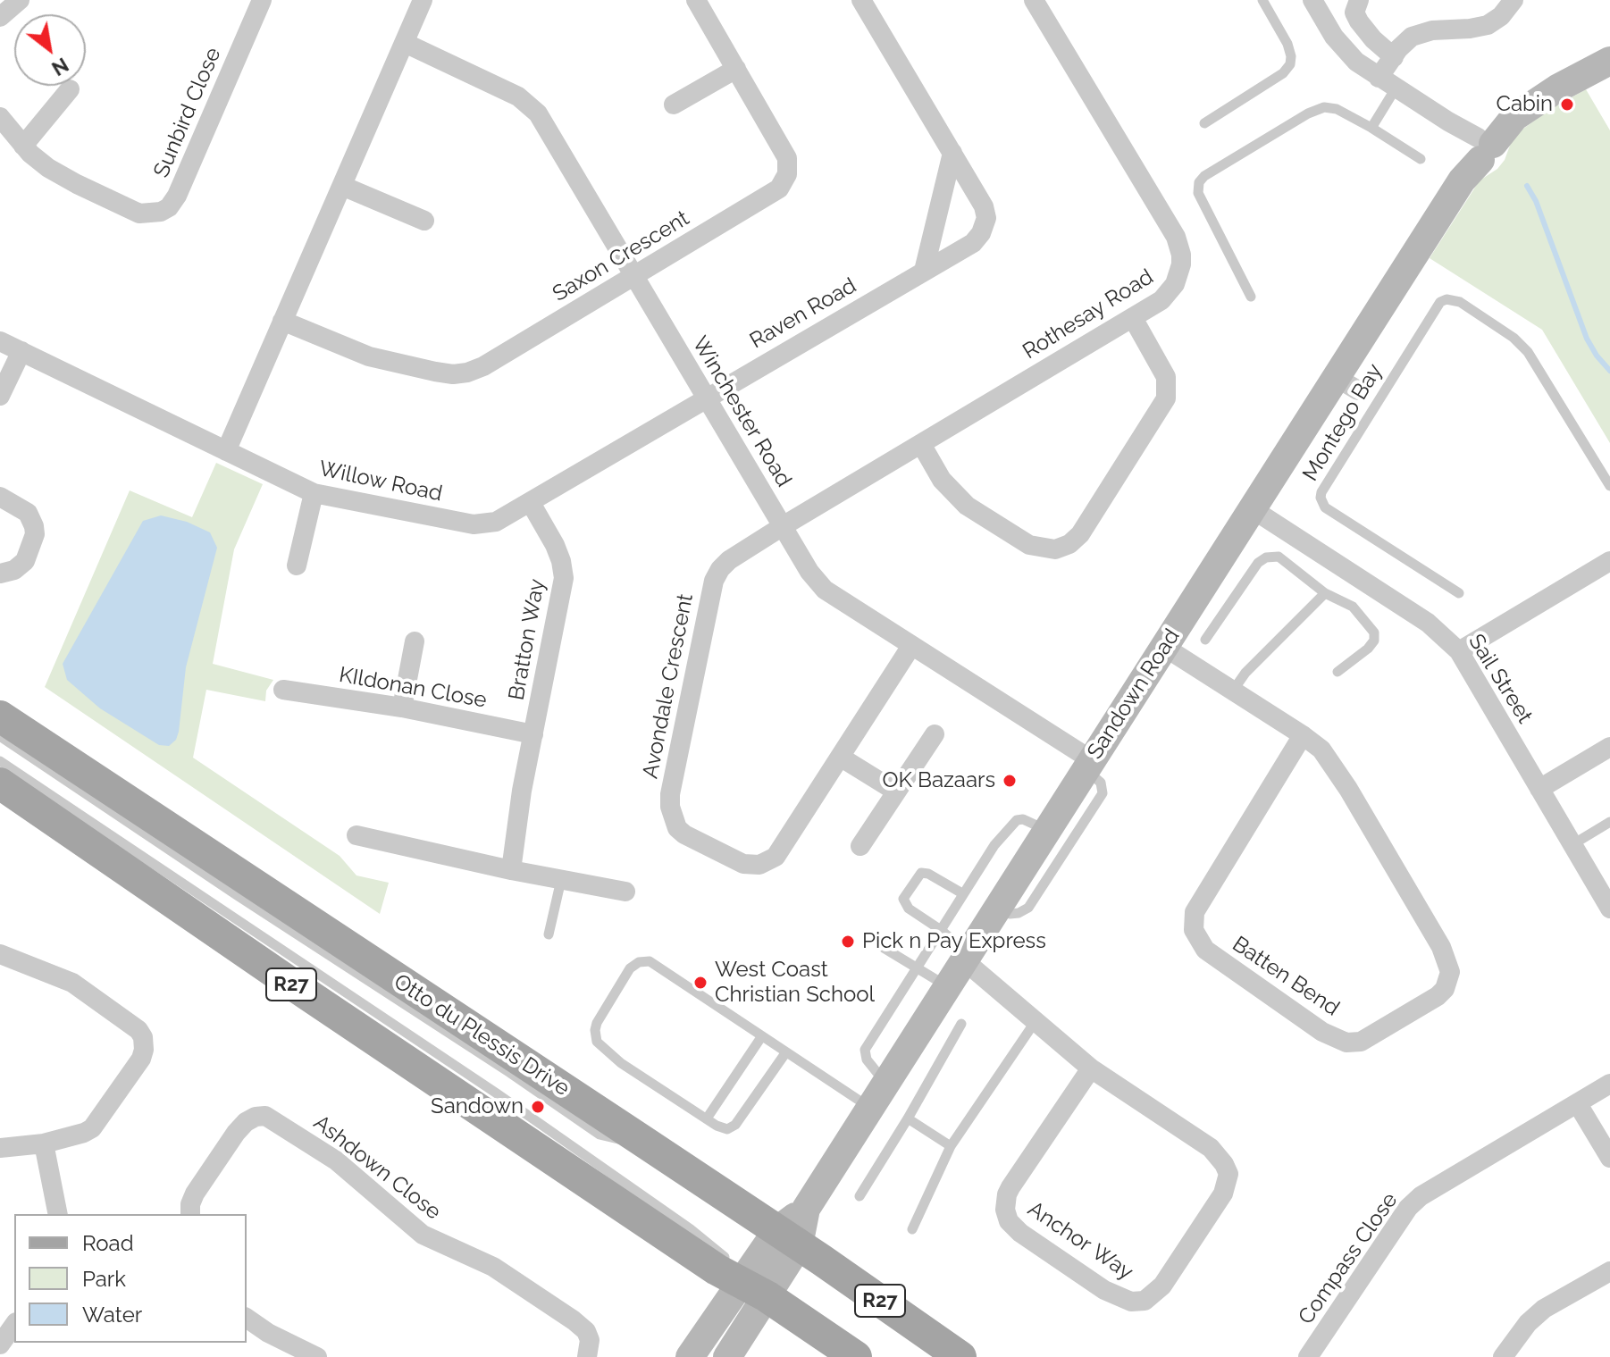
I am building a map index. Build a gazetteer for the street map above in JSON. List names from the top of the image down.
{
  "streets": {
    "main road": ["R27", "Otto du Plessis Drive"],
    "street": [
      "Sunbird Close",
      "Saxon Crescent",
      "Raven Road",
      "Rothesay Road",
      "Winchester Road",
      "Willow Road",
      "Bratton Way",
      "Sail Street",
      "Avondale Crescent",
      "KIldonan Close",
      "Sandown Road",
      "Batten Bend",
      "Ashdown Close",
      "Anchor Way",
      "Compass Close"
    ],
    "lane": ["Montego Bay"]
  },
  "crossings": [
    ["Saxon Crescent", "Winchester Road"],
    ["Raven Road", "Winchester Road"],
    ["Raven Road", "Willow Road"],
    ["Rothesay Road", "Winchester Road"],
    ["Rothesay Road", "Avondale Crescent"],
    ["Winchester Road", "Willow Road"],
    ["Winchester Road", "Avondale Crescent"],
    ["Winchester Road", "Sandown Road"],
    ["Willow Road", "Bratton Way"],
    ["Bratton Way", "KIldonan Close"],
    ["Sail Street", "Sandown Road"],
    ["Sandown Road", "Batten Bend"],
    ["Sandown Road", "R27"],
    ["Sandown Road", "Otto du Plessis Drive"],
    ["Sandown Road", "Anchor Way"]
  ],
  "places": [
    "Cabin",
    "OK Bazaars",
    "Pick n Pay Express",
    "West Coast Christian School",
    "Sandown"
  ],
  "legend": ["Road", "Park", "Water"],
  "north": "bottom right"
}
